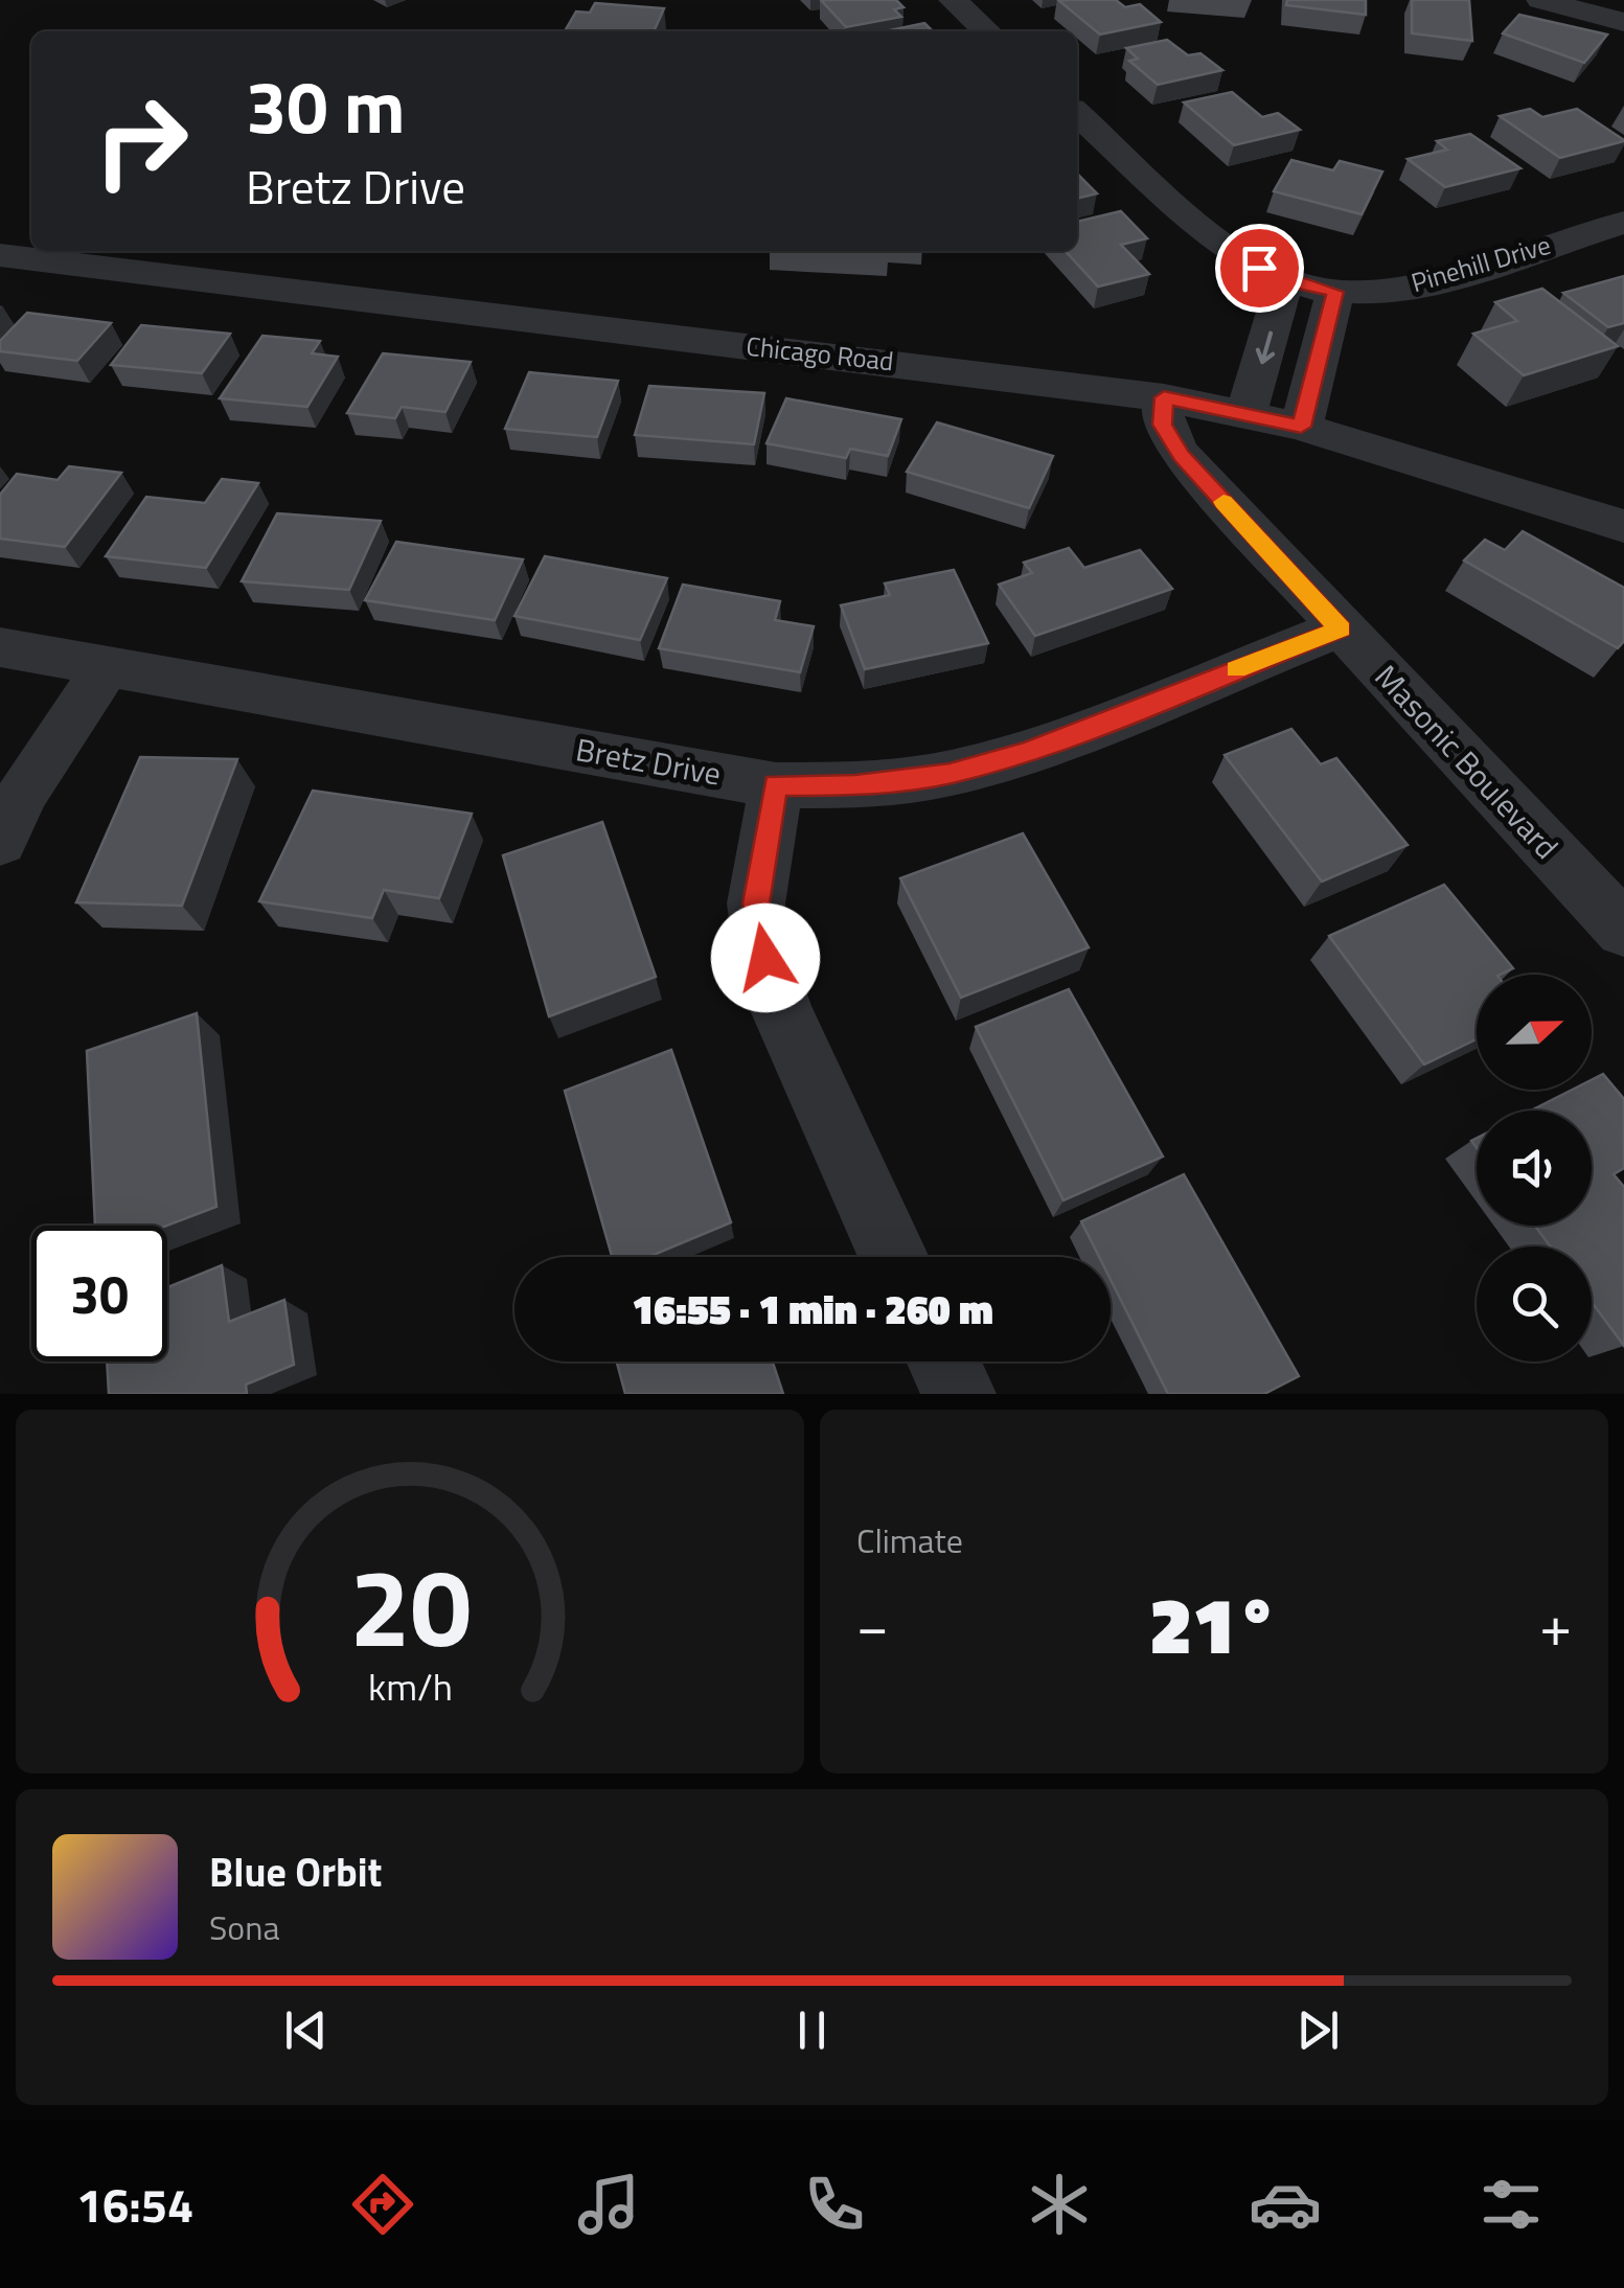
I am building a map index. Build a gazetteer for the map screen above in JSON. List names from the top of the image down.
{
  "streets": {
    "street": [
      "Pinehill Drive",
      "Chicago Road",
      "Bretz Drive",
      "Masonic Boulevard"
    ]
  },
  "crossings": [
    ["Chicago Road", "Masonic Boulevard"],
    ["Bretz Drive", "Masonic Boulevard"]
  ],
  "north": "right",
  "page": {
    "turn": ["30 m", "Bretz Drive"],
    "limit": "30",
    "trip": "16:55 · 1 min · 260 m",
    "tile": "Climate",
    "heat": ["−", "21°", "+"],
    "song": ["Blue Orbit", "Sona"],
    "tabs": "16:54",
    "gauge": ["20", "km/h"]
  }
}
